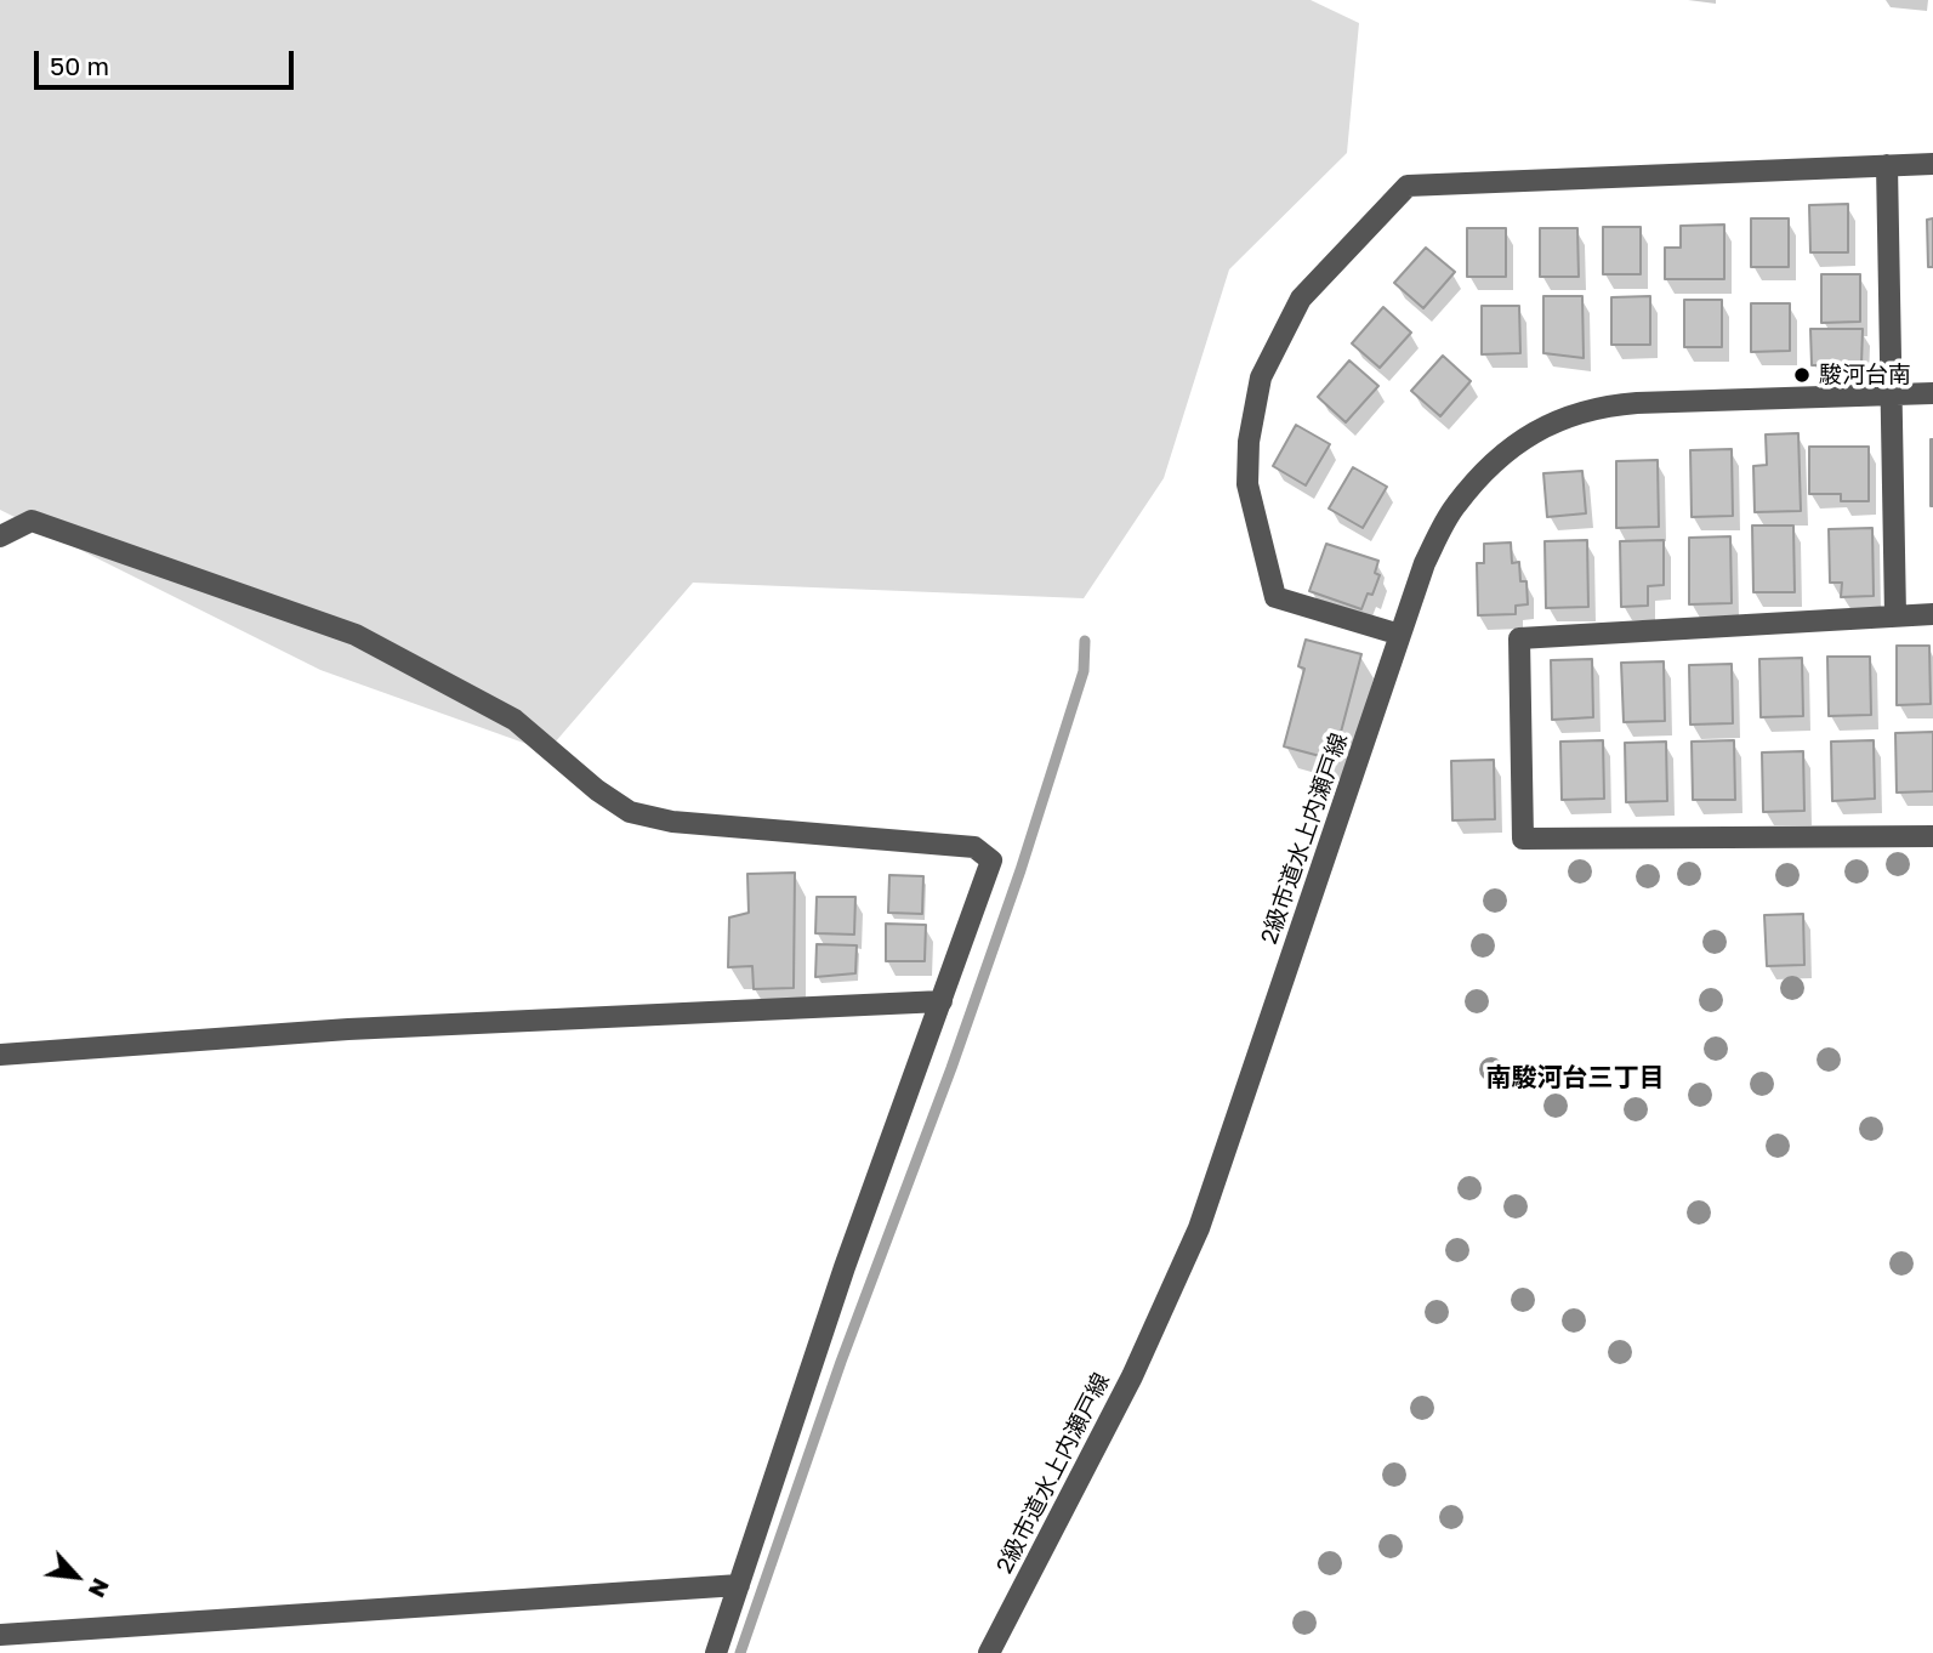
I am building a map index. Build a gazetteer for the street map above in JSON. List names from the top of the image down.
{
  "streets": {
    "street": ["2級市道水上内瀬戸線"]
  },
  "districts": ["南駿河台三丁目"],
  "places": ["駿河台南"],
  "scale_bar": "50 m",
  "north": "bottom right"
}
